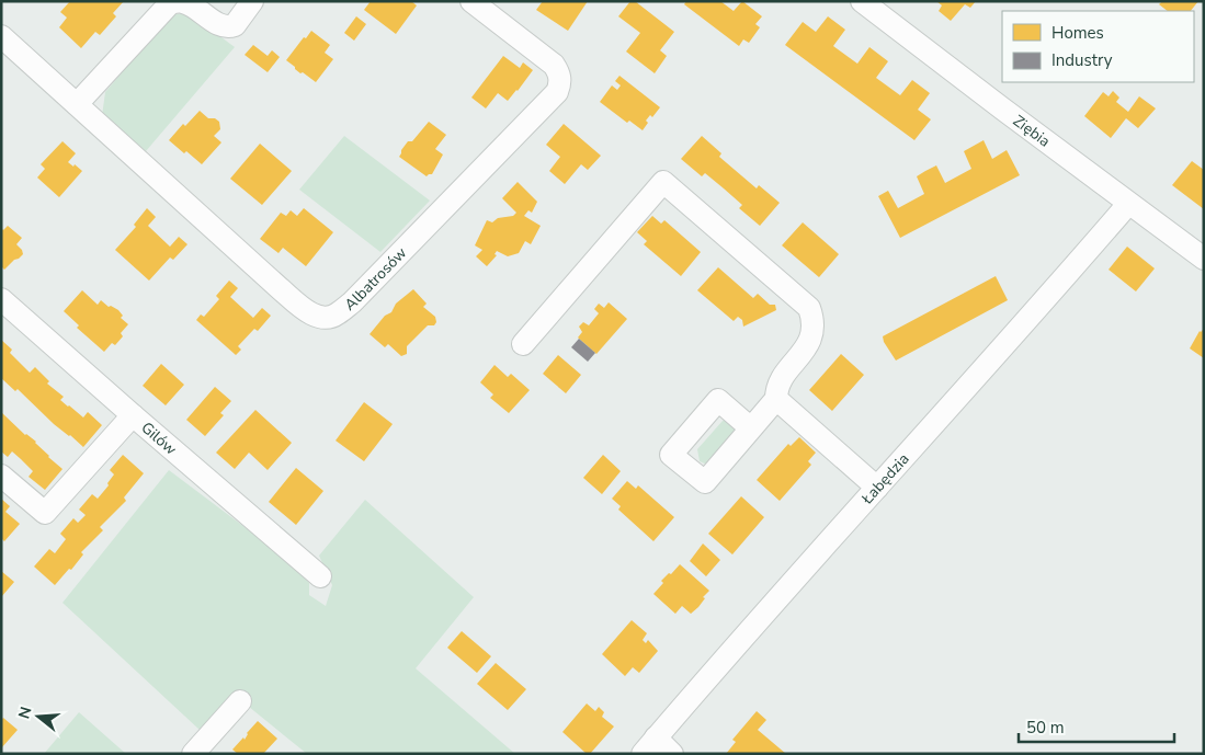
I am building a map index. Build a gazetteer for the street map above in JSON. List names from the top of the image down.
{
  "streets": {
    "street": [
      "Ziębia",
      "Albatrosów",
      "Gilów",
      "Łabędzia"
    ]
  },
  "crossings": [
    ["Ziębia", "Łabędzia"]
  ],
  "legend": ["Homes", "Industry"],
  "scale_bar": "50 m",
  "north": "left"
}
